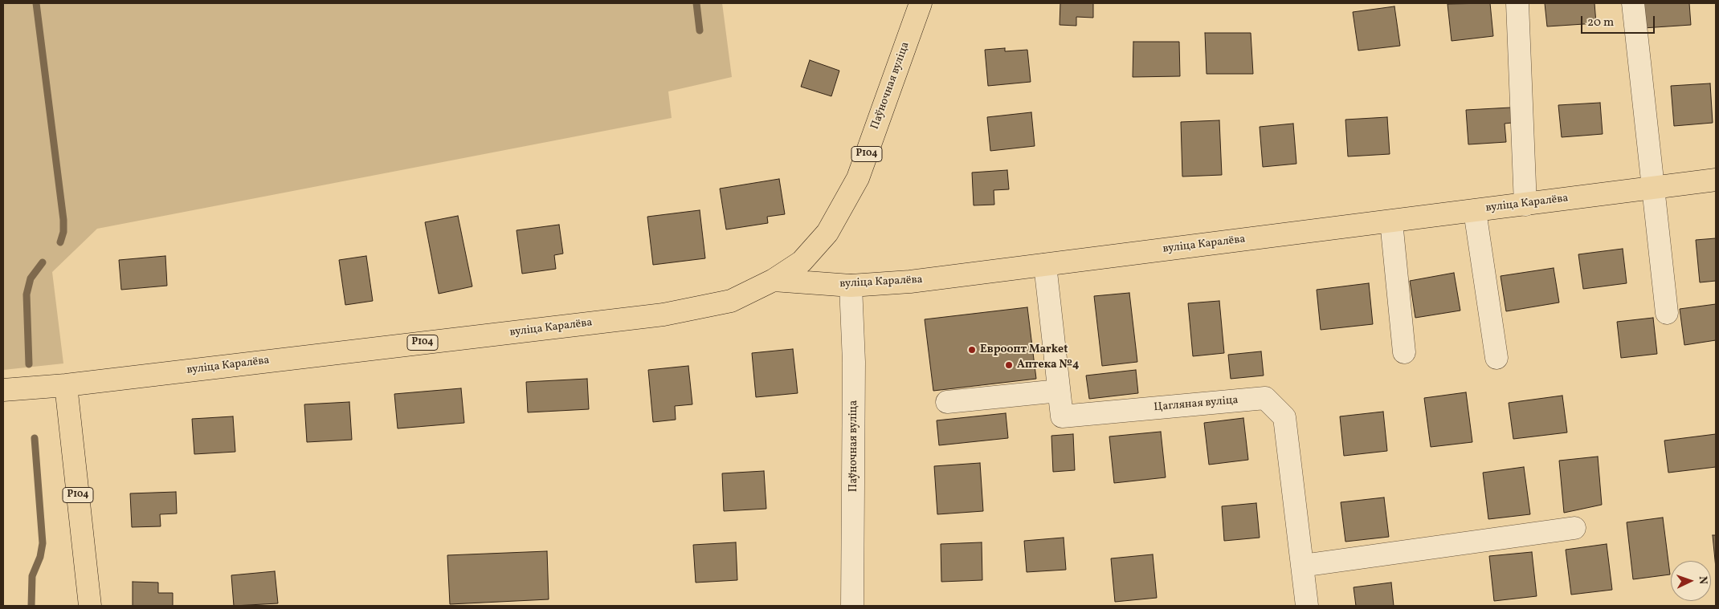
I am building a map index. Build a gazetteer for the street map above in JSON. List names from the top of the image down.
{
  "streets": {
    "main road": ["Паўночная вуліца", "Р104", "вуліца Каралёва"],
    "street": ["Цагляная вуліца"]
  },
  "crossings": [
    ["Паўночная вуліца", "вуліца Каралёва"],
    ["Р104", "вуліца Каралёва"],
    ["вуліца Каралёва", "Цагляная вуліца"]
  ],
  "places": ["Евроопт Market", "Аптека №4"],
  "scale_bar": "20 m",
  "north": "right"
}
